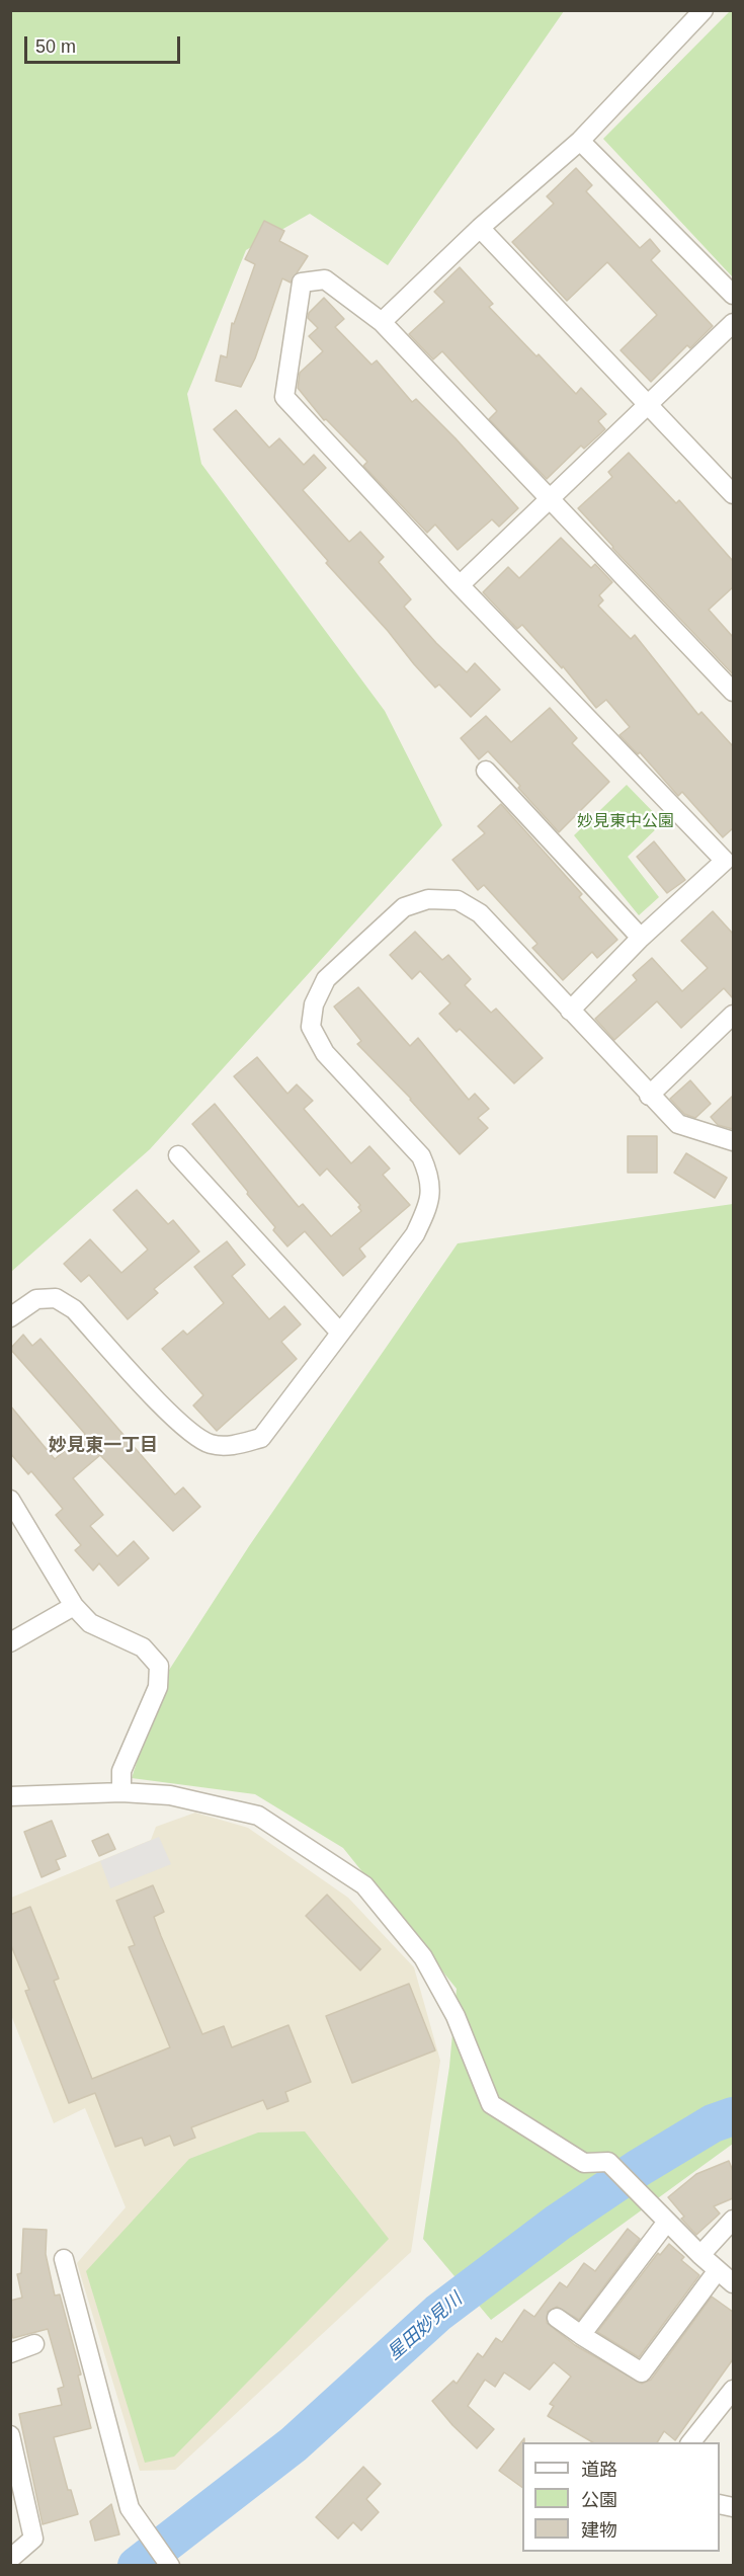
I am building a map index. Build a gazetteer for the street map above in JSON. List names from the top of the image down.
{
  "districts": ["妙見東一丁目"],
  "water": ["星田妙見川"],
  "parks": ["妙見東中公園"],
  "legend": ["道路", "公園", "建物"],
  "scale_bar": "50 m"
}
